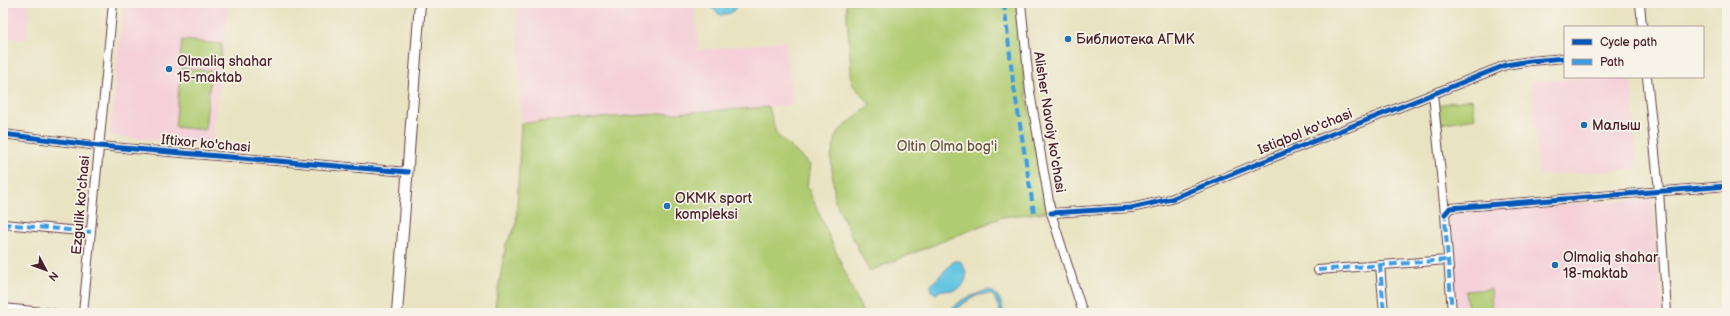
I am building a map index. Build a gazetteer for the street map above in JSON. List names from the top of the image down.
{
  "streets": {
    "street": [
      "Alisher Navoiy ko'chasi",
      "Istiqbol ko'chasi",
      "Iftixor ko'chasi",
      "Ezgulik ko'chasi"
    ]
  },
  "crossings": [
    ["Alisher Navoiy ko'chasi", "Istiqbol ko'chasi"],
    ["Iftixor ko'chasi", "Ezgulik ko'chasi"]
  ],
  "parks": ["Oltin Olma bog'i"],
  "places": [
    "Библиотека АГМК",
    "Olmaliq shahar 15-maktab",
    "Малыш",
    "OKMK sport kompleksi",
    "Olmaliq shahar 18-maktab"
  ],
  "legend": ["Cycle path", "Path"],
  "north": "bottom right"
}
